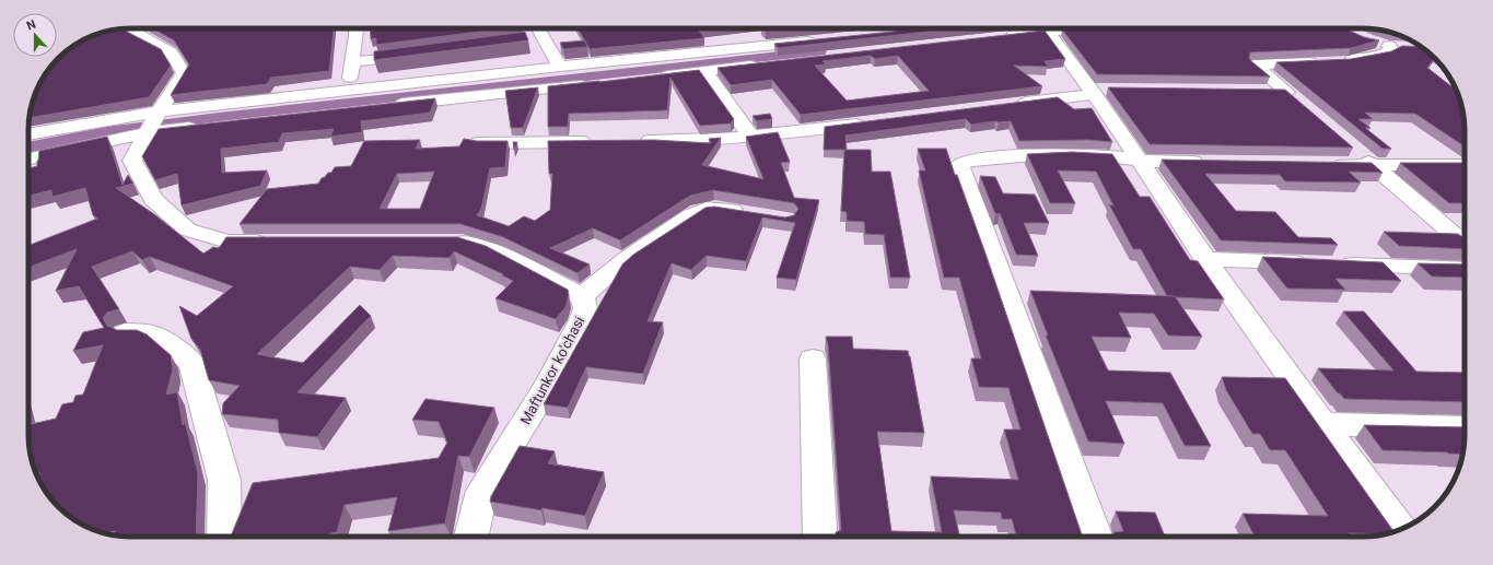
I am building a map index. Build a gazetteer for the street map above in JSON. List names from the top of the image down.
{
  "streets": {
    "street": ["Maftunkor ko’chasi"]
  },
  "north": "top"
}
